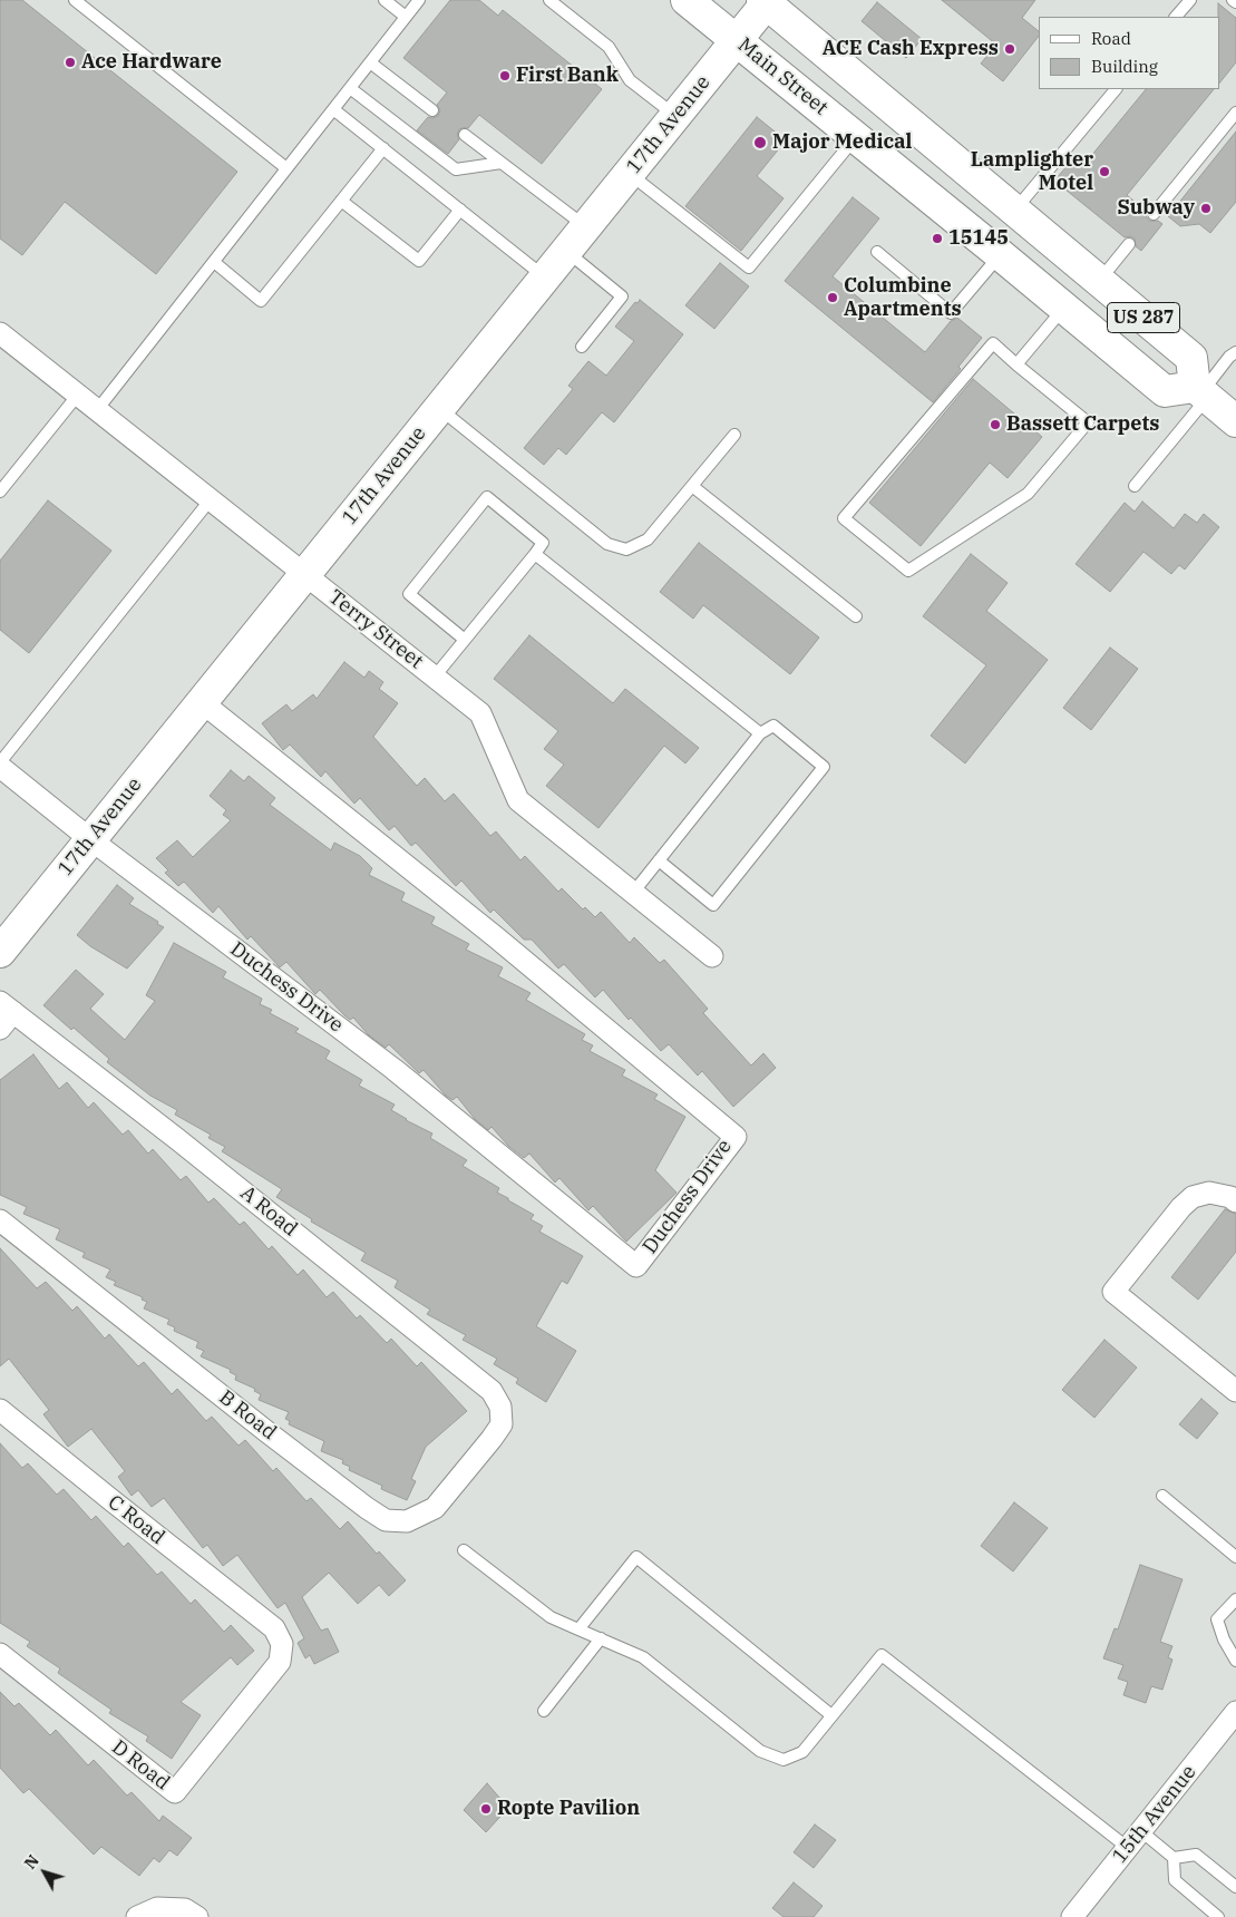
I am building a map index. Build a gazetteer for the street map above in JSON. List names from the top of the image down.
{
  "streets": {
    "main road": ["Main Street", "17th Avenue", "US 287"],
    "street": [
      "Terry Street",
      "Duchess Drive",
      "A Road",
      "B Road",
      "C Road",
      "D Road",
      "15th Avenue"
    ]
  },
  "crossings": [
    ["Main Street", "17th Avenue"],
    ["Main Street", "US 287"],
    ["17th Avenue", "US 287"],
    ["17th Avenue", "Terry Street"],
    ["17th Avenue", "Duchess Drive"],
    ["A Road", "B Road"],
    ["C Road", "D Road"]
  ],
  "places": [
    "ACE Cash Express",
    "Ace Hardware",
    "First Bank",
    "Major Medical",
    "Lamplighter Motel",
    "Subway",
    "15145",
    "Columbine Apartments",
    "Bassett Carpets",
    "Ropte Pavilion"
  ],
  "legend": ["Road", "Building"],
  "north": "top left"
}
